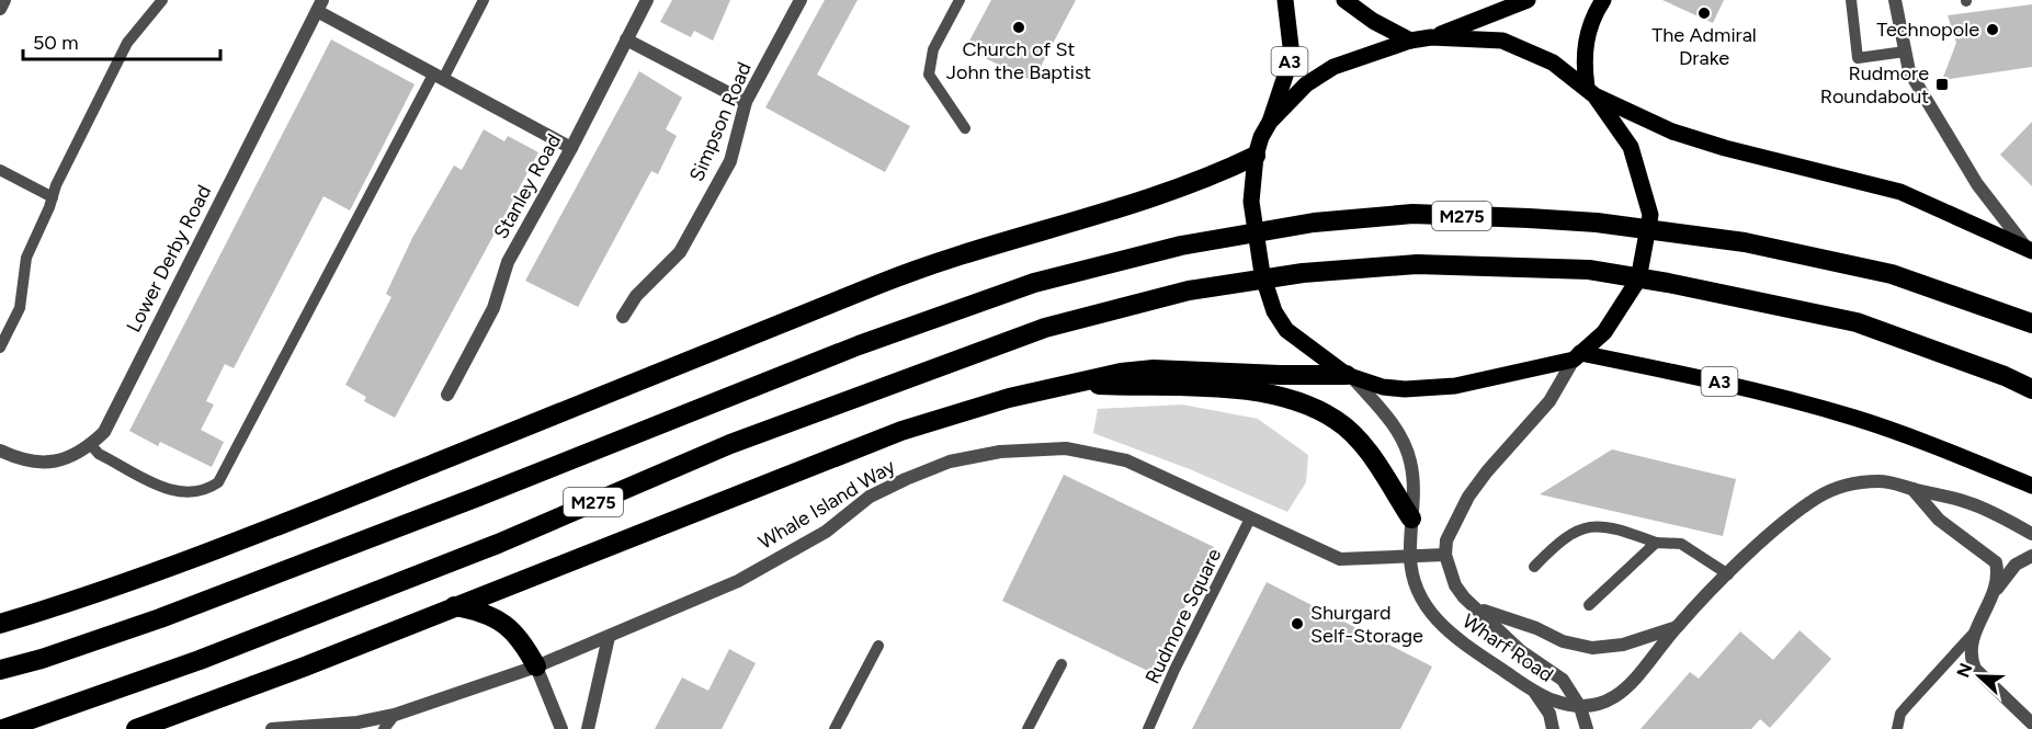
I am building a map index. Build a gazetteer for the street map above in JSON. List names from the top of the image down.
{
  "streets": {
    "highway": ["M275"],
    "main road": ["A3"],
    "street": [
      "Simpson Road",
      "Stanley Road",
      "Lower Derby Road",
      "Whale Island Way",
      "Wharf Road"
    ],
    "lane": ["Rudmore Square"]
  },
  "crossings": [
    ["M275", "Wharf Road"],
    ["Whale Island Way", "Rudmore Square"],
    ["Whale Island Way", "Wharf Road"]
  ],
  "places": {
    "other": [
      "The Admiral Drake",
      "Church of St John the Baptist",
      "Technopole",
      "Shurgard Self-Storage"
    ],
    "transit": ["Rudmore Roundabout"]
  },
  "scale_bar": "50 m",
  "north": "left"
}
